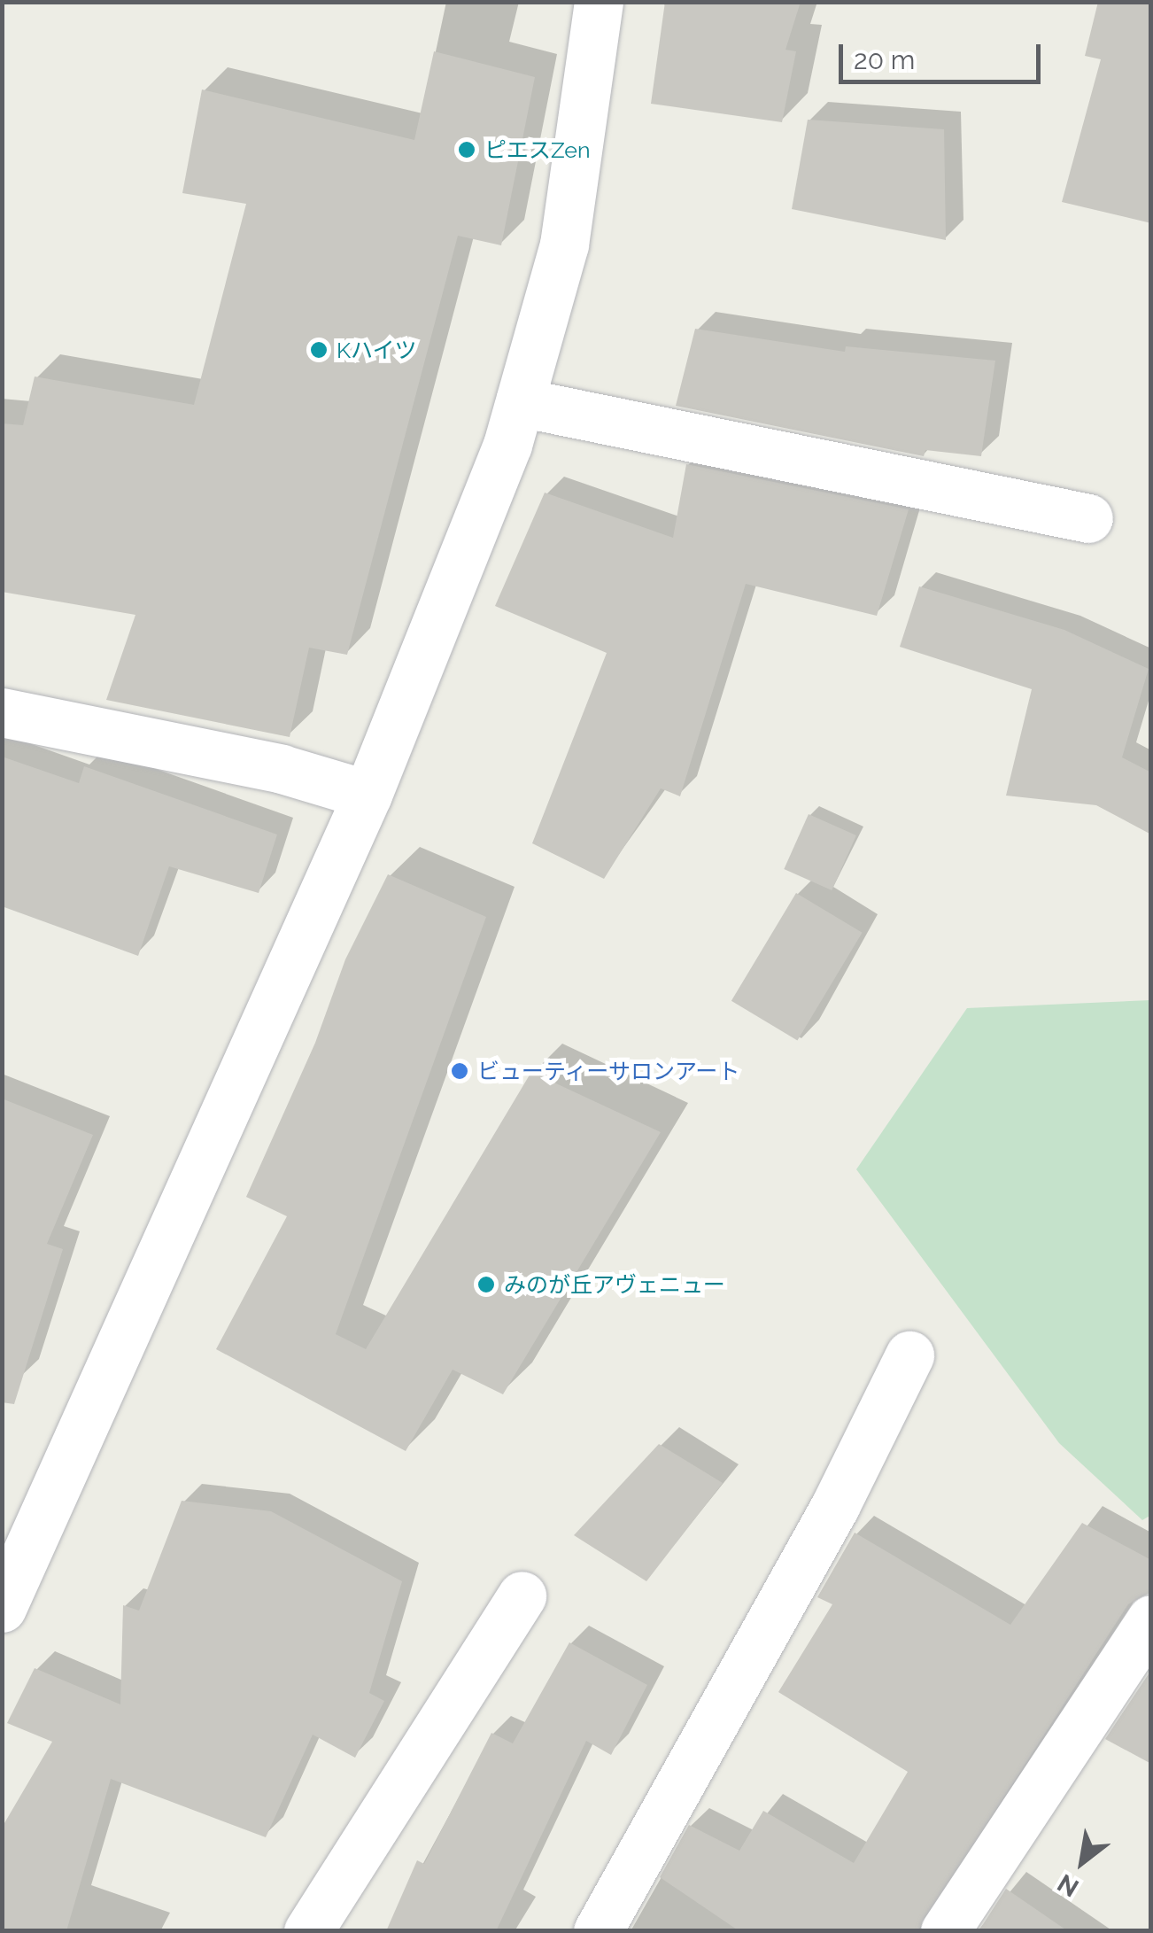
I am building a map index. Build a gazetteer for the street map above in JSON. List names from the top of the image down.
{
  "places": [
    "ピエスZen",
    "Kハイツ",
    "ビューティーサロンアート",
    "みのが丘アヴェニュー"
  ],
  "scale_bar": "20 m",
  "north": "bottom left"
}
